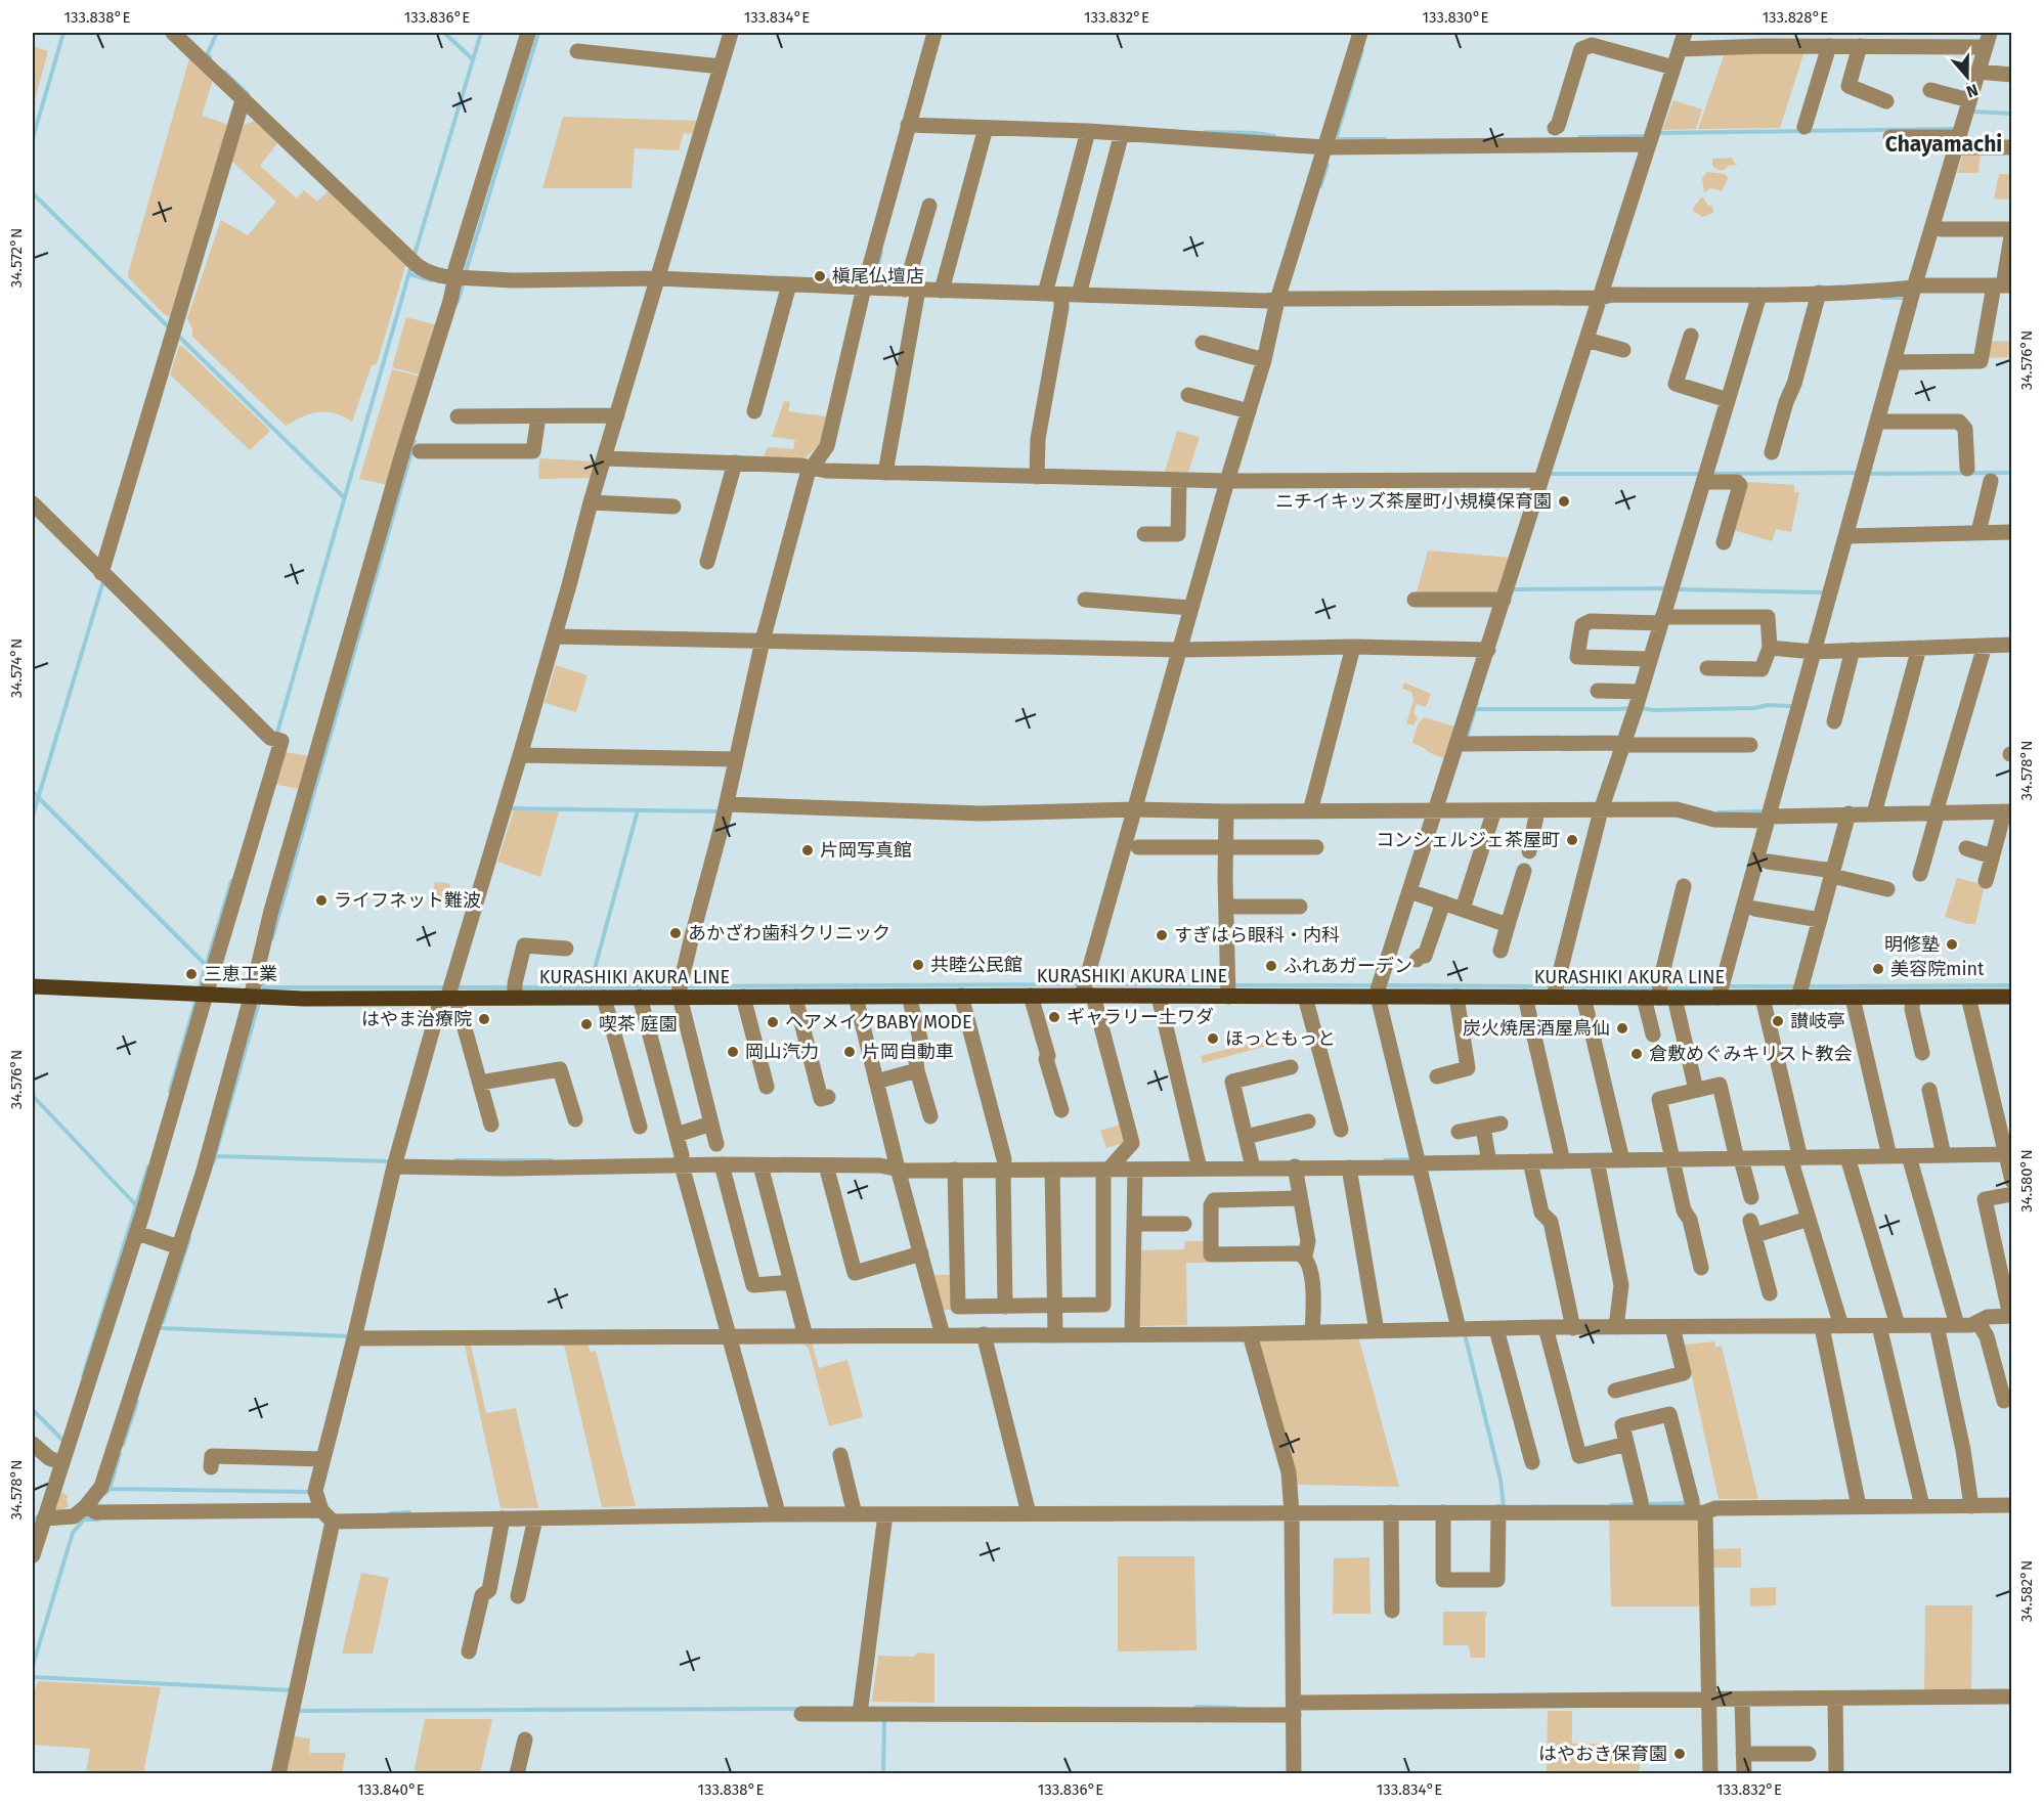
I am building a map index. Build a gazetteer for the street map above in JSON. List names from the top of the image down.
{
  "streets": {
    "main road": ["KURASHIKI AKURA LINE"]
  },
  "districts": ["Chayamachi"],
  "places": [
    "槇尾仏壇店",
    "ニチイキッズ茶屋町小規模保育園",
    "コンシェルジェ茶屋町",
    "片岡写真館",
    "ライフネット難波",
    "あかざわ歯科クリニック",
    "すぎはら眼科・内科",
    "明修塾",
    "共睦公民館",
    "ふれあガーデン",
    "美容院mint",
    "三恵工業",
    "ギャラリー土ワダ",
    "はやま治療院",
    "讃岐亭",
    "ヘアメイクBABY MODE",
    "喫茶 庭園",
    "炭火焼居酒屋鳥仙",
    "ほっともっと",
    "岡山汽力",
    "片岡自動車",
    "倉敷めぐみキリスト教会",
    "はやおき保育園"
  ],
  "north": "bottom",
  "coordinates": [
    "133.838°E",
    "133.836°E",
    "133.834°E",
    "133.832°E",
    "133.830°E",
    "133.828°E",
    "34.572°N",
    "34.576°N",
    "34.574°N",
    "34.578°N",
    "34.580°N",
    "34.582°N",
    "133.840°E"
  ]
}
